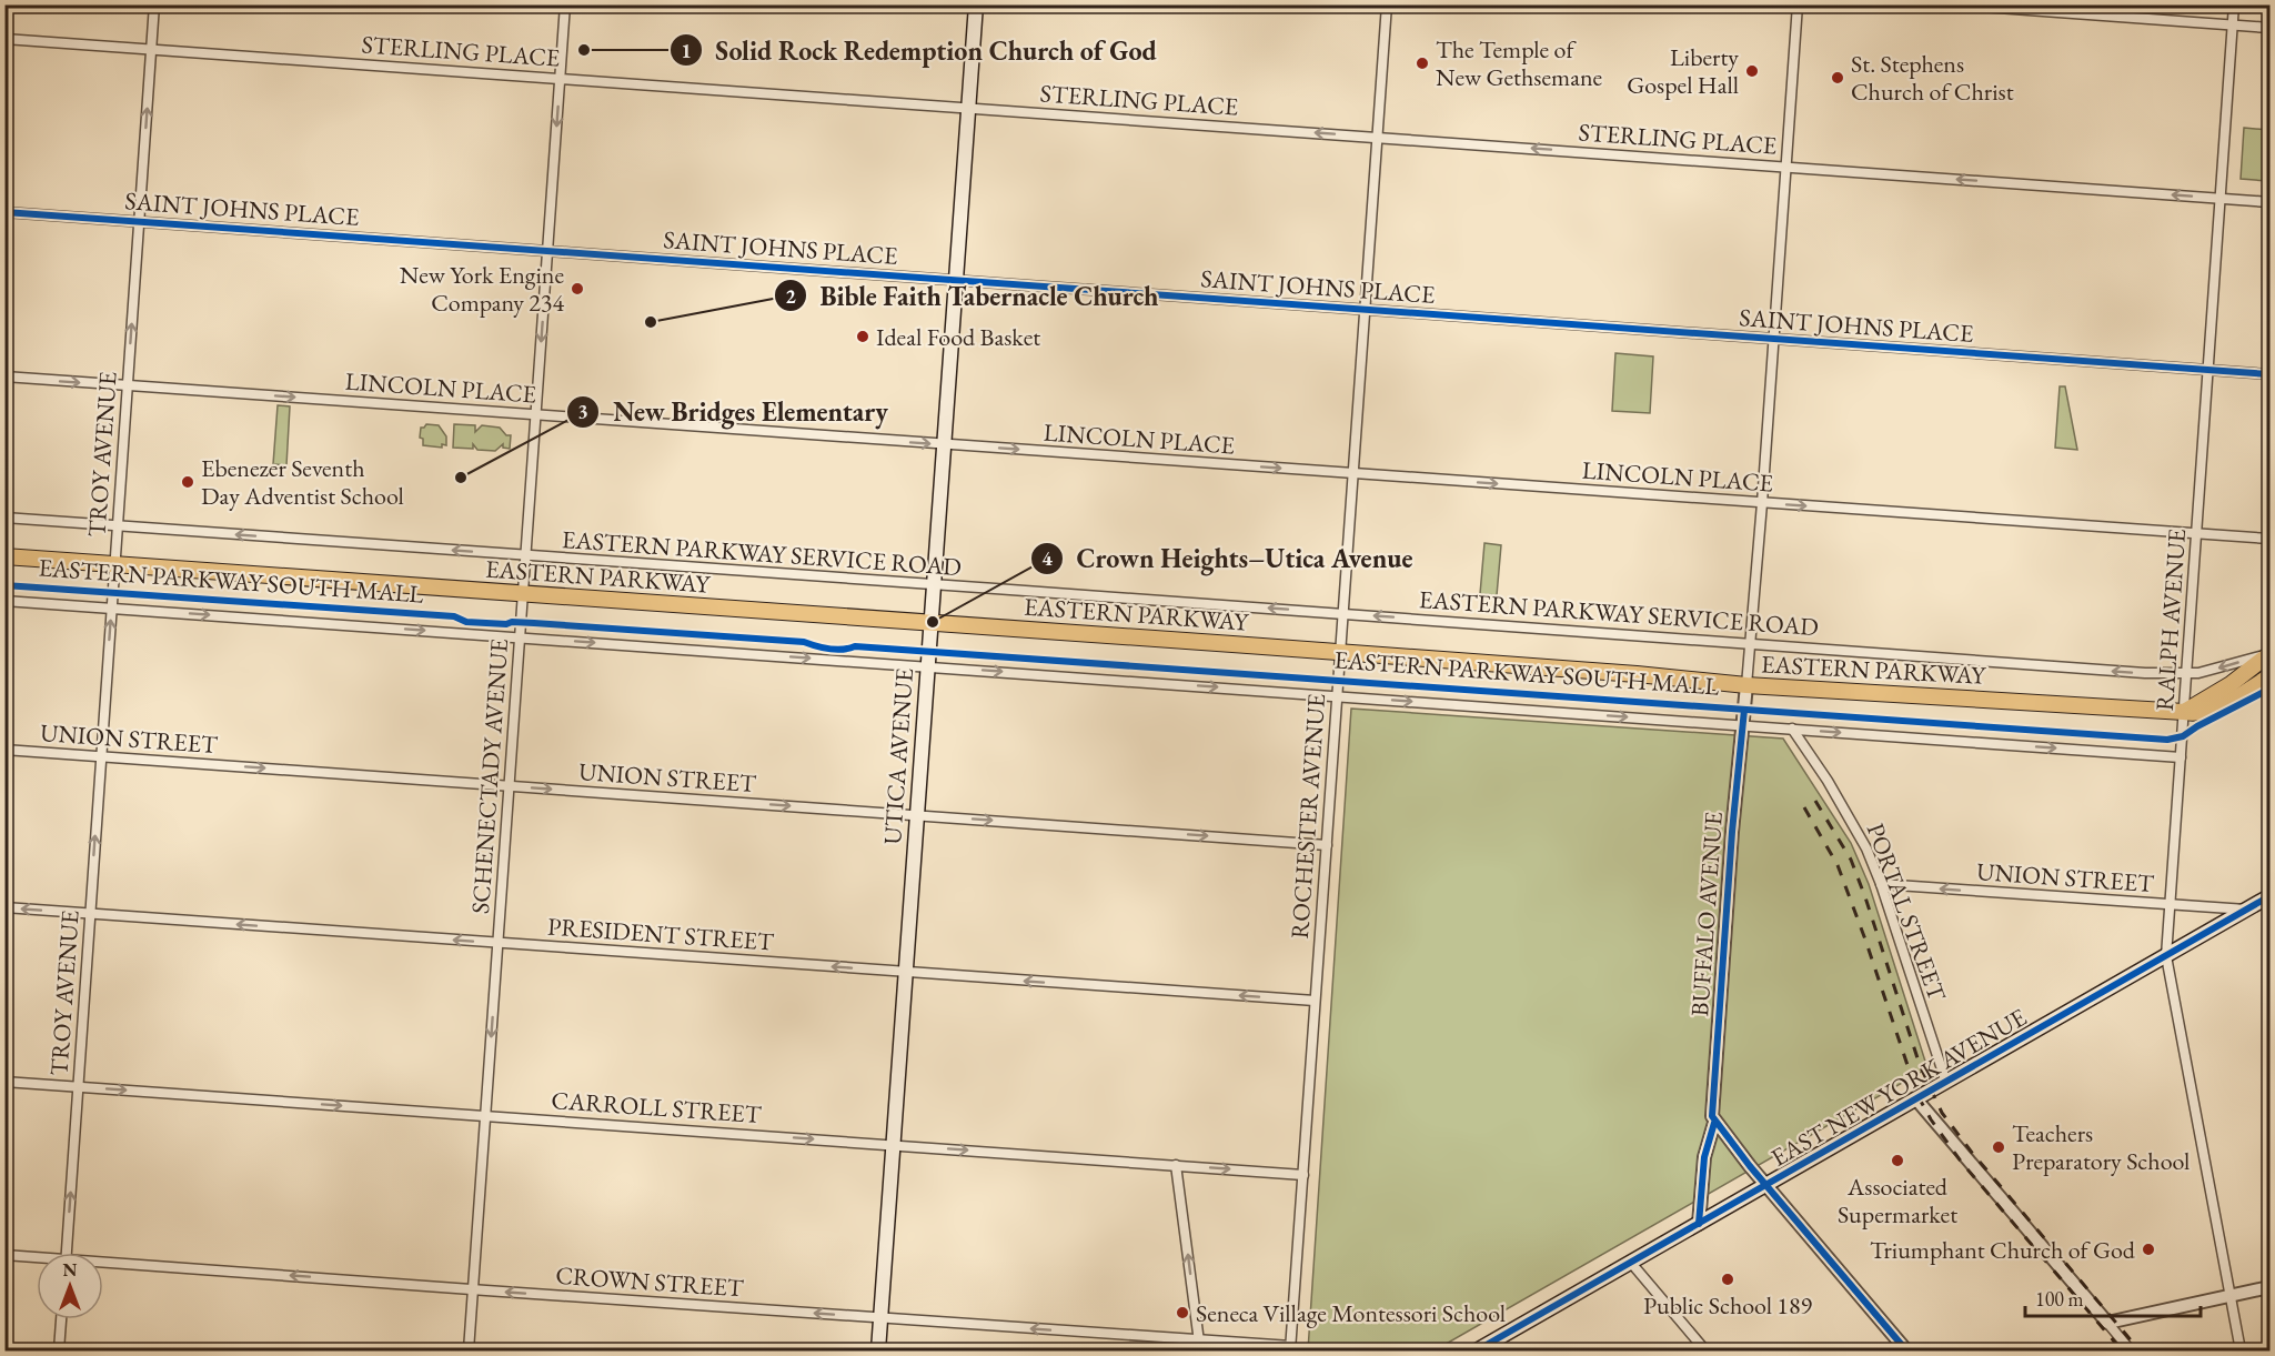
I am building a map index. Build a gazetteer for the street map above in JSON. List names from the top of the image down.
{
  "streets": {
    "main road": ["EASTERN PARKWAY", "UTICA AVENUE", "EAST NEW YORK AVENUE"],
    "street": [
      "STERLING PLACE",
      "SAINT JOHNS PLACE",
      "LINCOLN PLACE",
      "TROY AVENUE",
      "EASTERN PARKWAY SERVICE ROAD",
      "RALPH AVENUE",
      "UNION STREET",
      "SCHENECTADY AVENUE",
      "ROCHESTER AVENUE",
      "PORTAL STREET",
      "BUFFALO AVENUE",
      "PRESIDENT STREET",
      "CARROLL STREET",
      "CROWN STREET"
    ],
    "cycle path": ["EASTERN PARKWAY SOUTH MALL"]
  },
  "crossings": [
    ["STERLING PLACE", "TROY AVENUE"],
    ["STERLING PLACE", "RALPH AVENUE"],
    ["STERLING PLACE", "UTICA AVENUE"],
    ["STERLING PLACE", "SCHENECTADY AVENUE"],
    ["STERLING PLACE", "ROCHESTER AVENUE"],
    ["STERLING PLACE", "BUFFALO AVENUE"],
    ["SAINT JOHNS PLACE", "TROY AVENUE"],
    ["SAINT JOHNS PLACE", "RALPH AVENUE"],
    ["SAINT JOHNS PLACE", "UTICA AVENUE"],
    ["SAINT JOHNS PLACE", "SCHENECTADY AVENUE"],
    ["SAINT JOHNS PLACE", "ROCHESTER AVENUE"],
    ["SAINT JOHNS PLACE", "BUFFALO AVENUE"],
    ["LINCOLN PLACE", "TROY AVENUE"],
    ["LINCOLN PLACE", "RALPH AVENUE"],
    ["LINCOLN PLACE", "UTICA AVENUE"],
    ["LINCOLN PLACE", "SCHENECTADY AVENUE"],
    ["LINCOLN PLACE", "ROCHESTER AVENUE"],
    ["LINCOLN PLACE", "BUFFALO AVENUE"],
    ["TROY AVENUE", "EASTERN PARKWAY SERVICE ROAD"],
    ["TROY AVENUE", "EASTERN PARKWAY"],
    ["TROY AVENUE", "UNION STREET"],
    ["TROY AVENUE", "PRESIDENT STREET"],
    ["TROY AVENUE", "CARROLL STREET"],
    ["EASTERN PARKWAY SERVICE ROAD", "RALPH AVENUE"],
    ["EASTERN PARKWAY SERVICE ROAD", "UTICA AVENUE"],
    ["EASTERN PARKWAY SERVICE ROAD", "SCHENECTADY AVENUE"],
    ["EASTERN PARKWAY SERVICE ROAD", "ROCHESTER AVENUE"],
    ["EASTERN PARKWAY SERVICE ROAD", "BUFFALO AVENUE"],
    ["EASTERN PARKWAY", "RALPH AVENUE"],
    ["EASTERN PARKWAY", "UTICA AVENUE"],
    ["EASTERN PARKWAY", "SCHENECTADY AVENUE"],
    ["EASTERN PARKWAY", "ROCHESTER AVENUE"],
    ["EASTERN PARKWAY", "BUFFALO AVENUE"],
    ["RALPH AVENUE", "UNION STREET"],
    ["RALPH AVENUE", "EAST NEW YORK AVENUE"],
    ["UNION STREET", "UTICA AVENUE"],
    ["UNION STREET", "SCHENECTADY AVENUE"],
    ["UNION STREET", "ROCHESTER AVENUE"],
    ["UNION STREET", "PORTAL STREET"],
    ["UNION STREET", "EAST NEW YORK AVENUE"],
    ["UTICA AVENUE", "PRESIDENT STREET"],
    ["UTICA AVENUE", "CARROLL STREET"],
    ["UTICA AVENUE", "CROWN STREET"],
    ["SCHENECTADY AVENUE", "PRESIDENT STREET"],
    ["SCHENECTADY AVENUE", "CARROLL STREET"],
    ["SCHENECTADY AVENUE", "CROWN STREET"],
    ["ROCHESTER AVENUE", "PRESIDENT STREET"],
    ["ROCHESTER AVENUE", "CARROLL STREET"],
    ["ROCHESTER AVENUE", "CROWN STREET"],
    ["PORTAL STREET", "EAST NEW YORK AVENUE"],
    ["BUFFALO AVENUE", "EAST NEW YORK AVENUE"]
  ],
  "one_way": [
    "STERLING PLACE",
    "LINCOLN PLACE",
    "TROY AVENUE",
    "SCHENECTADY AVENUE",
    "PRESIDENT STREET",
    "CARROLL STREET",
    "CROWN STREET"
  ],
  "places": [
    "Solid Rock Redemption Church of God",
    "The Temple of New Gethsemane",
    "Liberty Gospel Hall",
    "St. Stephens Church of Christ",
    "New York Engine Company 234",
    "Bible Faith Tabernacle Church",
    "Ideal Food Basket",
    "New Bridges Elementary",
    "Ebenezer Seventh Day Adventist School",
    "Crown Heights–Utica Avenue",
    "Teachers Preparatory School",
    "Associated Supermarket",
    "Triumphant Church of God",
    "Public School 189",
    "Seneca Village Montessori School"
  ],
  "scale_bar": "100 m",
  "north": "top"
}
